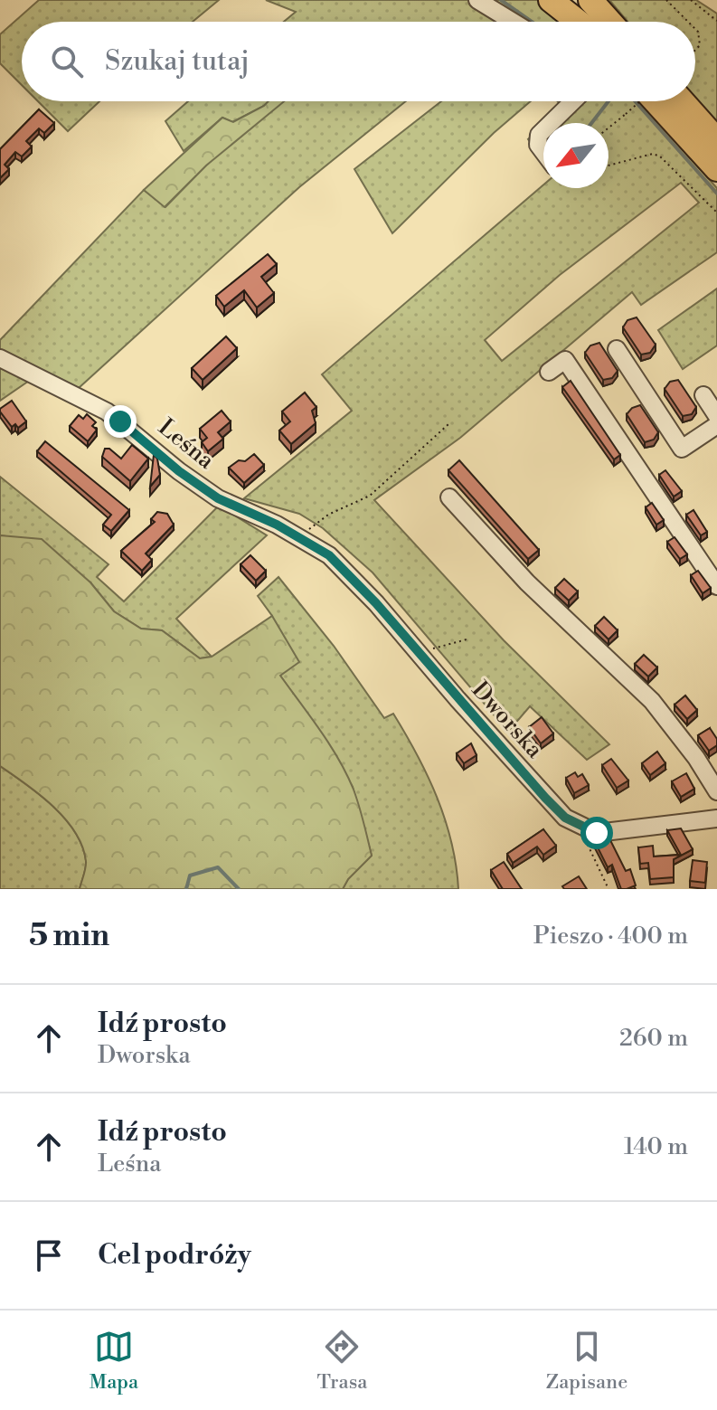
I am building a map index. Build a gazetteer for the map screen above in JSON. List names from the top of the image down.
{
  "streets": {
    "street": ["Leśna", "Dworska"]
  },
  "crossings": [
    ["Leśna", "Dworska"]
  ],
  "north": "bottom left",
  "page": {
    "search": "Szukaj tutaj",
    "heading": ["5 min", "Pieszo · 400 m"],
    "list": [
      ["Idź prosto", "Dworska", "260 m"],
      ["Idź prosto", "Leśna", "140 m"],
      "Cel podróży"
    ],
    "nav": ["Mapa", "Trasa", "Zapisane"]
  }
}
